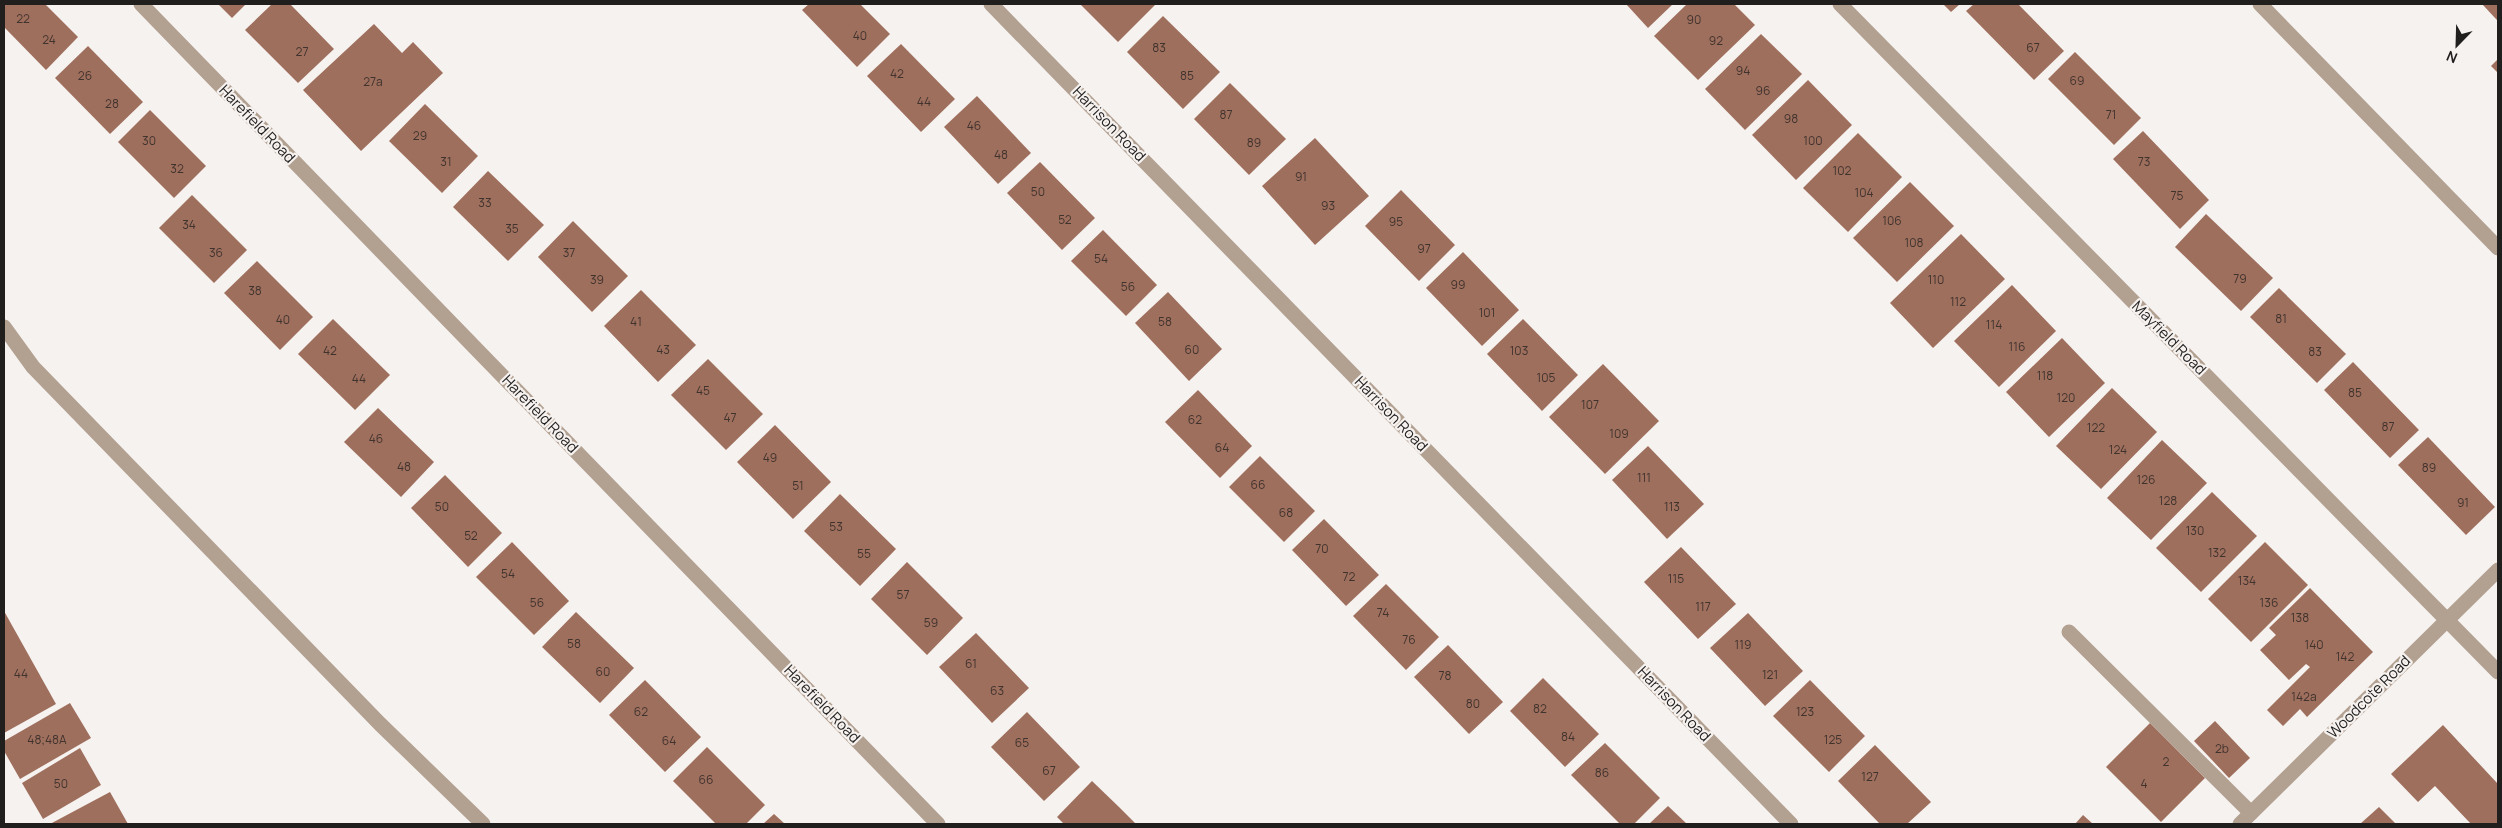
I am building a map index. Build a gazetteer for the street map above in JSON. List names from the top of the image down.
{
  "streets": {
    "street": [
      "Harefield Road",
      "Harrison Road",
      "Mayfield Road",
      "Woodcote Road"
    ]
  },
  "crossings": [
    ["Mayfield Road", "Woodcote Road"]
  ],
  "house_numbers": [
    "22",
    "90",
    "40",
    "24",
    "92",
    "83",
    "67",
    "27",
    "94",
    "42",
    "26",
    "85",
    "69",
    "27a",
    "96",
    "44",
    "28",
    "87",
    "71",
    "98",
    "46",
    "29",
    "30",
    "100",
    "89",
    "48",
    "31",
    "73",
    "32",
    "102",
    "91",
    "50",
    "104",
    "75",
    "33",
    "93",
    "52",
    "106",
    "95",
    "34",
    "35",
    "108",
    "97",
    "36",
    "37",
    "54",
    "79",
    "39",
    "110",
    "99",
    "56",
    "38",
    "112",
    "101",
    "81",
    "40",
    "41",
    "58",
    "114",
    "116",
    "43",
    "60",
    "42",
    "103",
    "83",
    "118",
    "105",
    "44",
    "45",
    "85",
    "120",
    "107",
    "47",
    "62",
    "87",
    "122",
    "109",
    "46",
    "64",
    "124",
    "49",
    "48",
    "89",
    "111",
    "126",
    "66",
    "51",
    "128",
    "91",
    "50",
    "113",
    "68",
    "53",
    "130",
    "52",
    "70",
    "132",
    "55",
    "54",
    "72",
    "115",
    "134",
    "57",
    "56",
    "136",
    "117",
    "74",
    "138",
    "59",
    "76",
    "58",
    "119",
    "140",
    "142",
    "61",
    "60",
    "44",
    "121",
    "78",
    "63",
    "142a",
    "80",
    "82",
    "62",
    "123",
    "84",
    "48;48A",
    "125",
    "64",
    "65",
    "2b",
    "2",
    "67",
    "86",
    "127",
    "66",
    "50",
    "4"
  ],
  "north": "bottom left"
}
